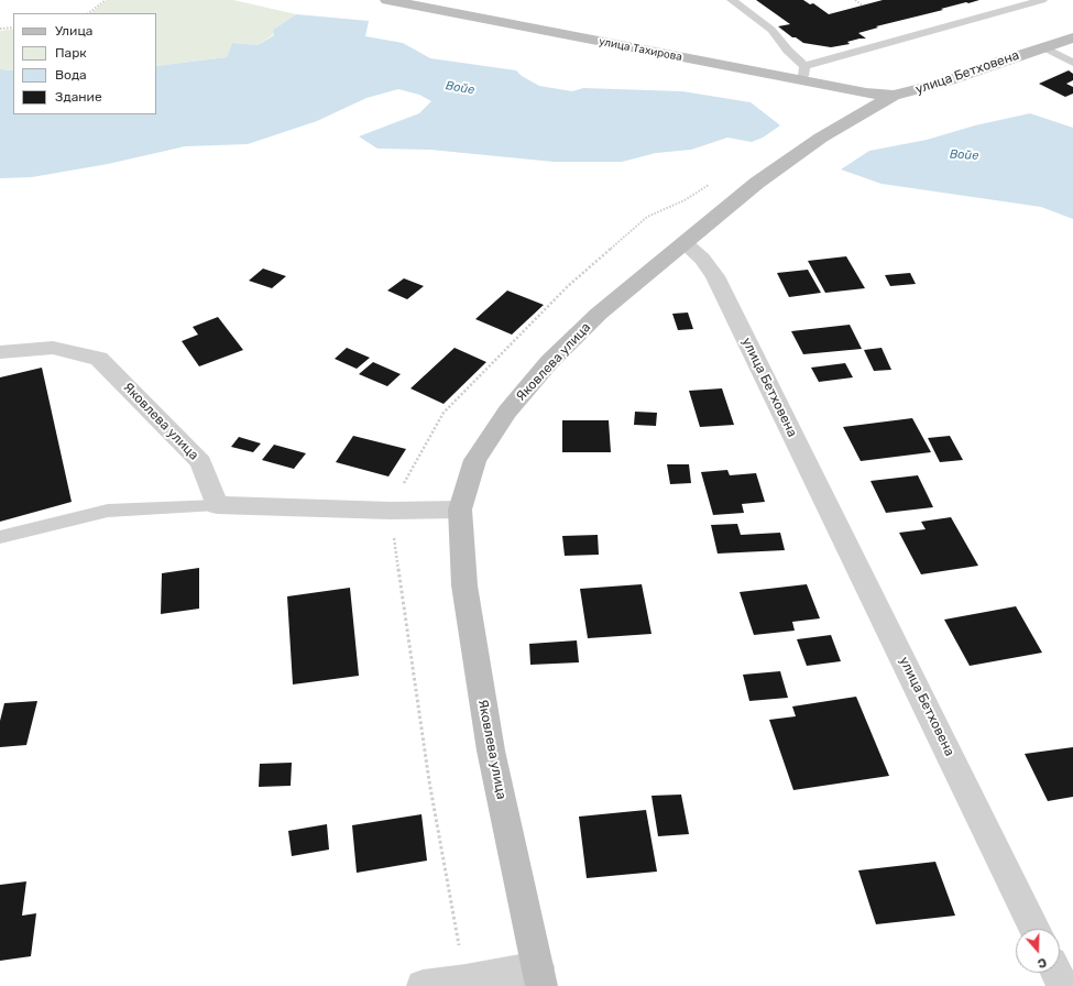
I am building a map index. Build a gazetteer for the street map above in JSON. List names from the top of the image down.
{
  "streets": {
    "street": ["улица Тахирова", "улица Бетховена", "Яковлева улица"]
  },
  "crossings": [
    ["улица Тахирова", "улица Бетховена"],
    ["улица Бетховена", "Яковлева улица"]
  ],
  "water": ["Войе"],
  "legend": [
    "Улица",
    "Парк",
    "Вода",
    "Здание"
  ],
  "north": "bottom"
}
